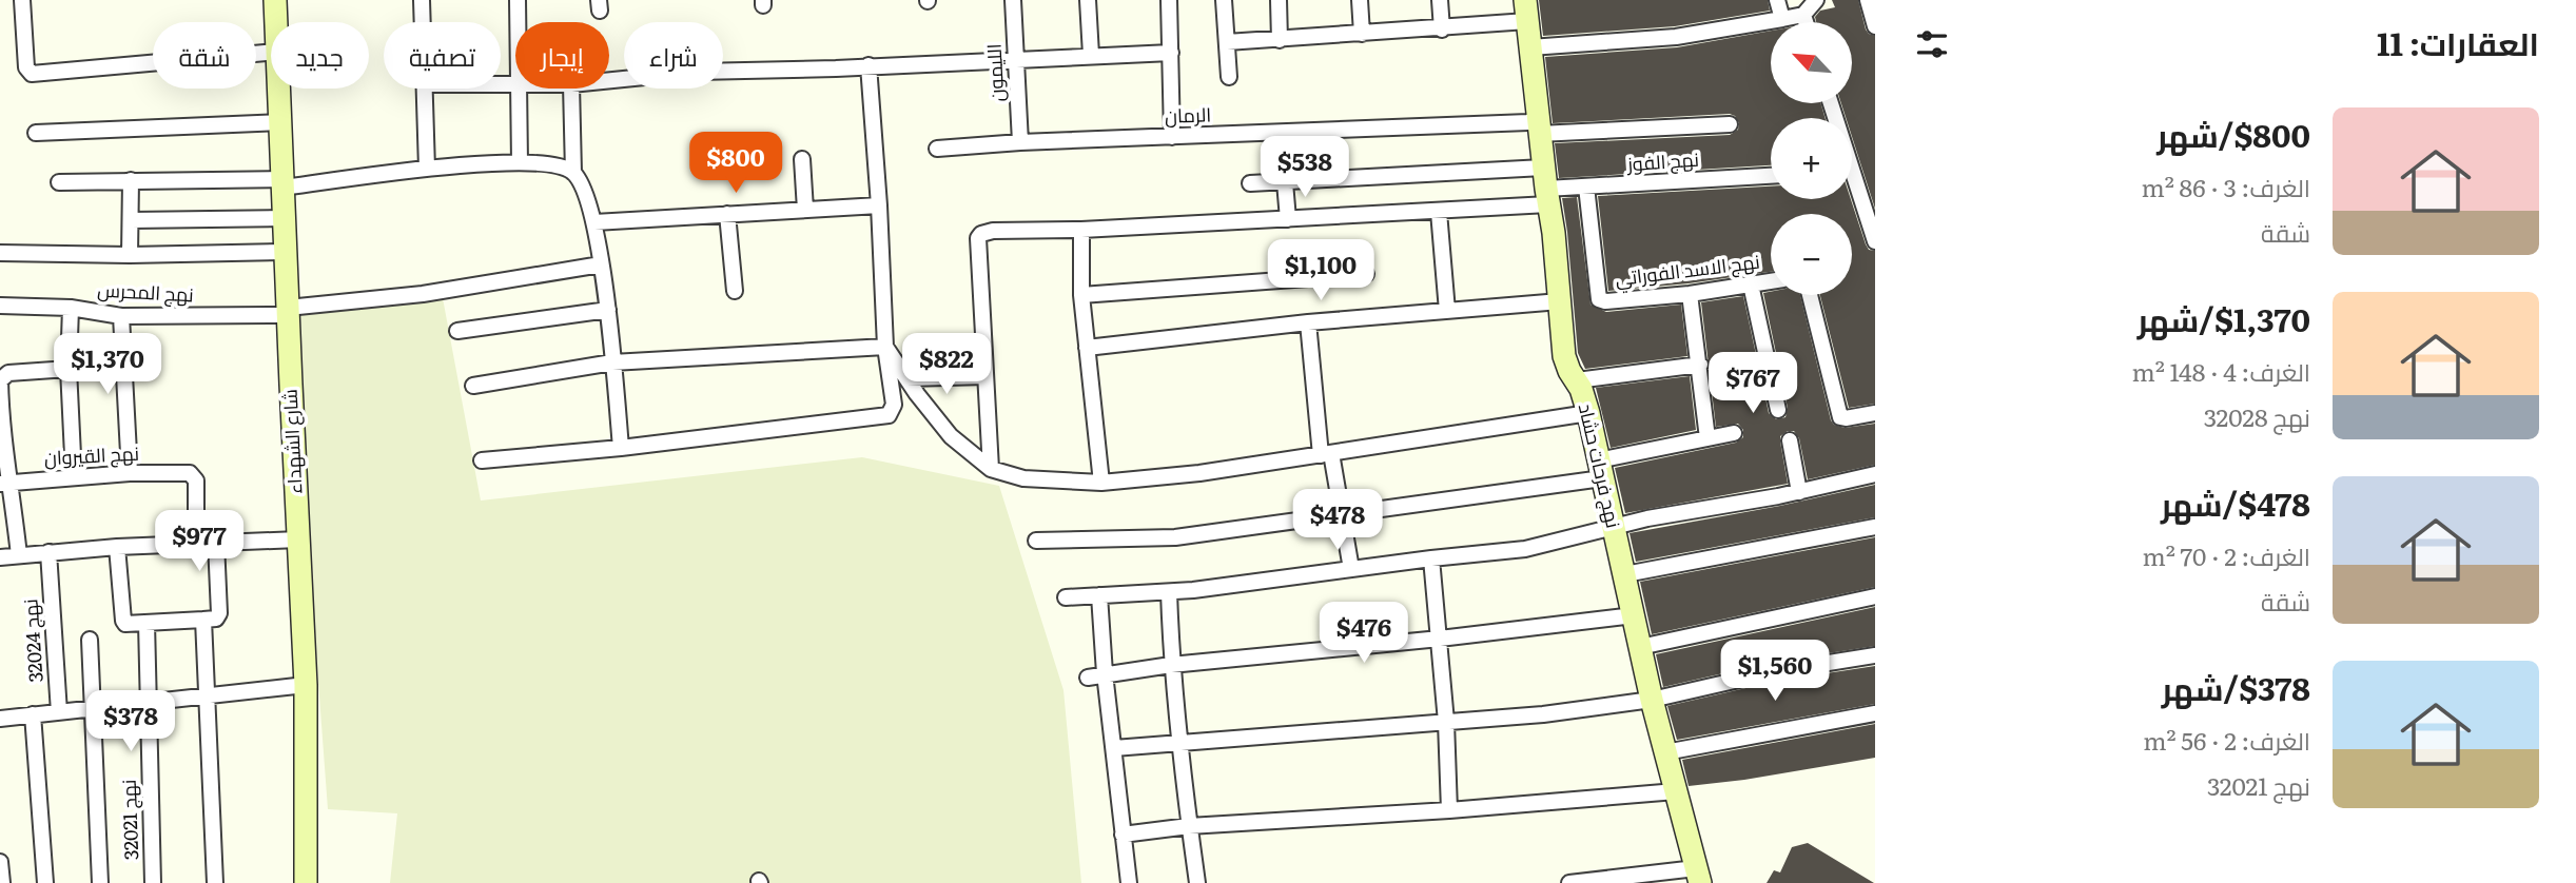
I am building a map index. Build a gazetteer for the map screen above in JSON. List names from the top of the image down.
{
  "streets": {
    "street": [
      "الليمون",
      "الرمان",
      "نهج الفوز",
      "نهج الاسد الفوراتي",
      "نهج المحرس",
      "شارع الشهداء",
      "نهج القيروان",
      "نهج فرحات حشاد",
      "نهج 32024",
      "نهج 32021"
    ]
  },
  "crossings": [
    ["الليمون", "الرمان"],
    ["الرمان", "نهج فرحات حشاد"],
    ["نهج الفوز", "نهج الاسد الفوراتي"],
    ["نهج الفوز", "نهج فرحات حشاد"],
    ["نهج المحرس", "شارع الشهداء"]
  ],
  "north": "top left",
  "page": {
    "heading": "العقارات: 11",
    "map_buttons": ["+", "−"],
    "chip": [
      "شراء",
      "إيجار",
      "تصفية",
      "جديد",
      "شقة"
    ],
    "list": [
      {
        "name": "$800/شهر",
        "note": "الغرف: 3 · 86 m² · شقة"
      },
      {
        "name": "$1,370/شهر",
        "note": "الغرف: 4 · 148 m² · نهج 32028"
      },
      {
        "name": "$478/شهر",
        "note": "الغرف: 2 · 70 m² · شقة"
      },
      {
        "name": "$378/شهر",
        "note": "الغرف: 2 · 56 m² · نهج 32021"
      }
    ],
    "price": [
      "$800",
      "$538",
      "$1,100",
      "$1,370",
      "$822",
      "$767",
      "$478",
      "$977",
      "$476",
      "$1,560",
      "$378"
    ]
  }
}
